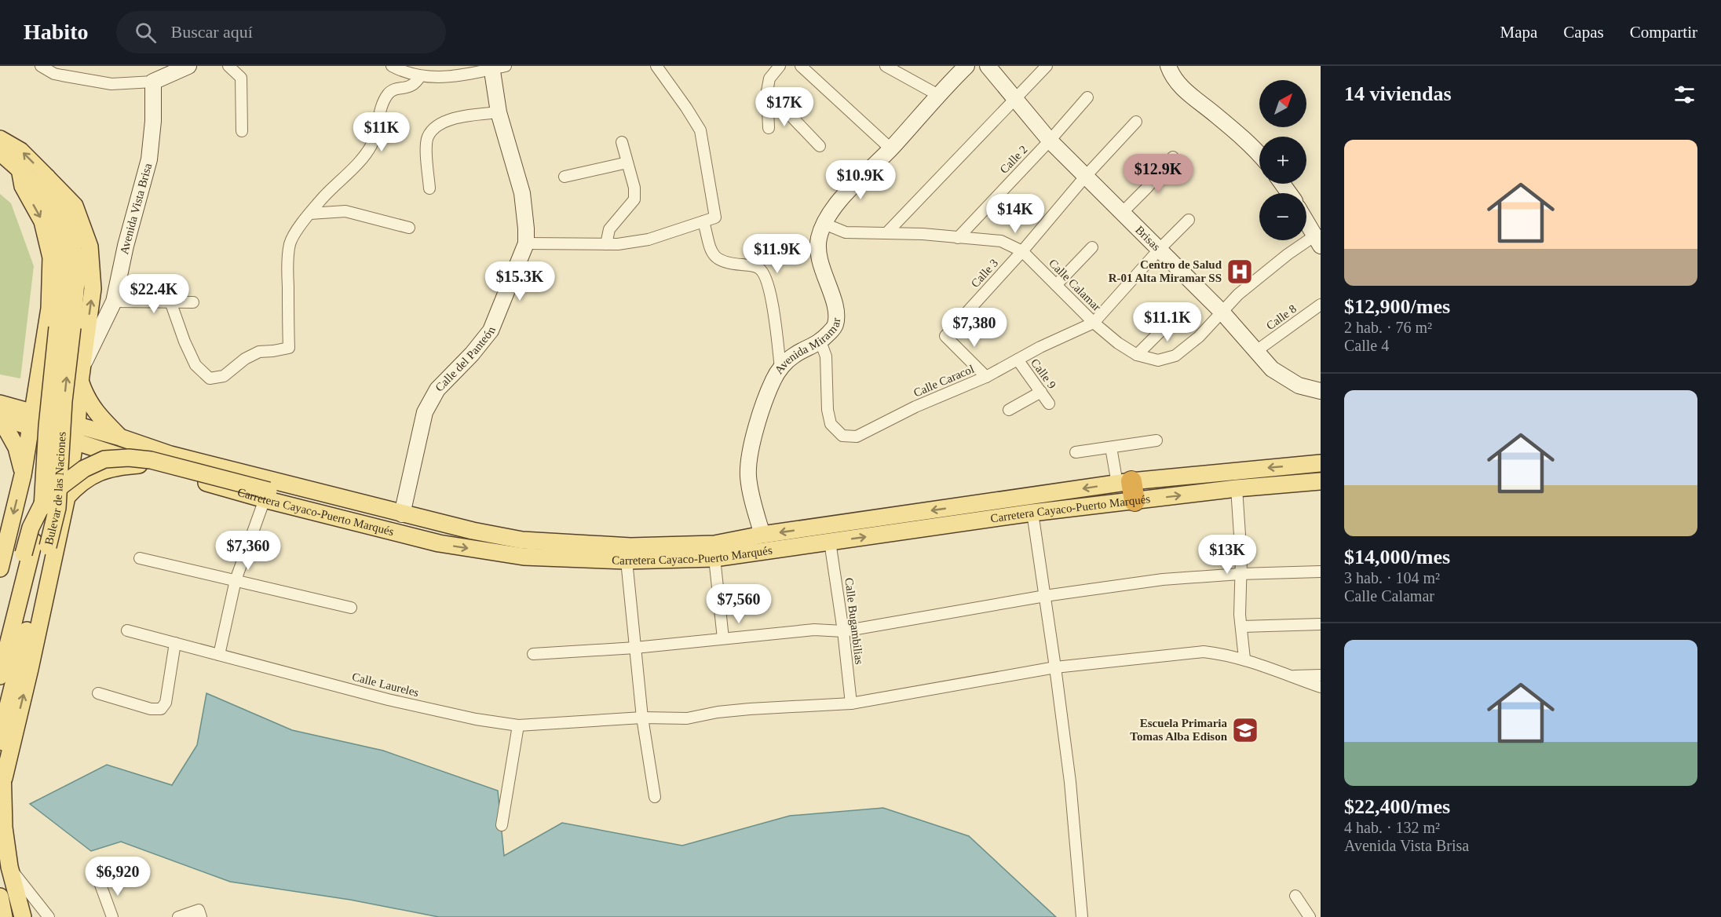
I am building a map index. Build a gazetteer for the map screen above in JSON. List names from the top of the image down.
{
  "streets": {
    "main road": ["Bulevar de las Naciones", "Carretera Cayaco-Puerto Marqués"],
    "street": [
      "Calle 2",
      "Avenida Vista Brisa",
      "Brisas",
      "Calle 3",
      "Calle Calamar",
      "Calle 8",
      "Avenida Miramar",
      "Calle del Panteón",
      "Calle 9",
      "Calle Caracol",
      "Calle Bugambilias",
      "Calle Laureles"
    ]
  },
  "crossings": [
    ["Calle 2", "Brisas"],
    ["Calle 2", "Calle Calamar"],
    ["Brisas", "Calle 3"],
    ["Brisas", "Calle Calamar"],
    ["Brisas", "Calle 8"],
    ["Brisas", "Calle Caracol"],
    ["Calle 3", "Calle Calamar"],
    ["Calle 3", "Calle Caracol"],
    ["Calle Calamar", "Avenida Miramar"],
    ["Calle Calamar", "Calle Caracol"],
    ["Avenida Miramar", "Calle Caracol"],
    ["Avenida Miramar", "Carretera Cayaco-Puerto Marqués"],
    ["Calle del Panteón", "Carretera Cayaco-Puerto Marqués"],
    ["Calle 9", "Calle Caracol"],
    ["Carretera Cayaco-Puerto Marqués", "Calle Bugambilias"],
    ["Calle Bugambilias", "Calle Laureles"]
  ],
  "places": {
    "hospital": ["Centro de Salud R-01 Alta Miramar SS"],
    "school or university": ["Escuela Primaria Tomas Alba Edison"]
  },
  "north": "top right",
  "page": {
    "header": "Habito",
    "search": "Buscar aquí",
    "nav": ["Mapa", "Capas", "Compartir"],
    "heading": "14 viviendas",
    "map_buttons": ["+", "−"],
    "price": [
      "$17K",
      "$11K",
      "$12.9K",
      "$10.9K",
      "$14K",
      "$11.9K",
      "$15.3K",
      "$22.4K",
      "$11.1K",
      "$7,380",
      "$7,360",
      "$13K",
      "$7,560",
      "$6,920"
    ],
    "list": [
      {
        "name": "$12,900/mes",
        "note": "2 hab. · 76 m² · Calle 4"
      },
      {
        "name": "$14,000/mes",
        "note": "3 hab. · 104 m² · Calle Calamar"
      },
      {
        "name": "$22,400/mes",
        "note": "4 hab. · 132 m² · Avenida Vista Brisa"
      }
    ]
  }
}
